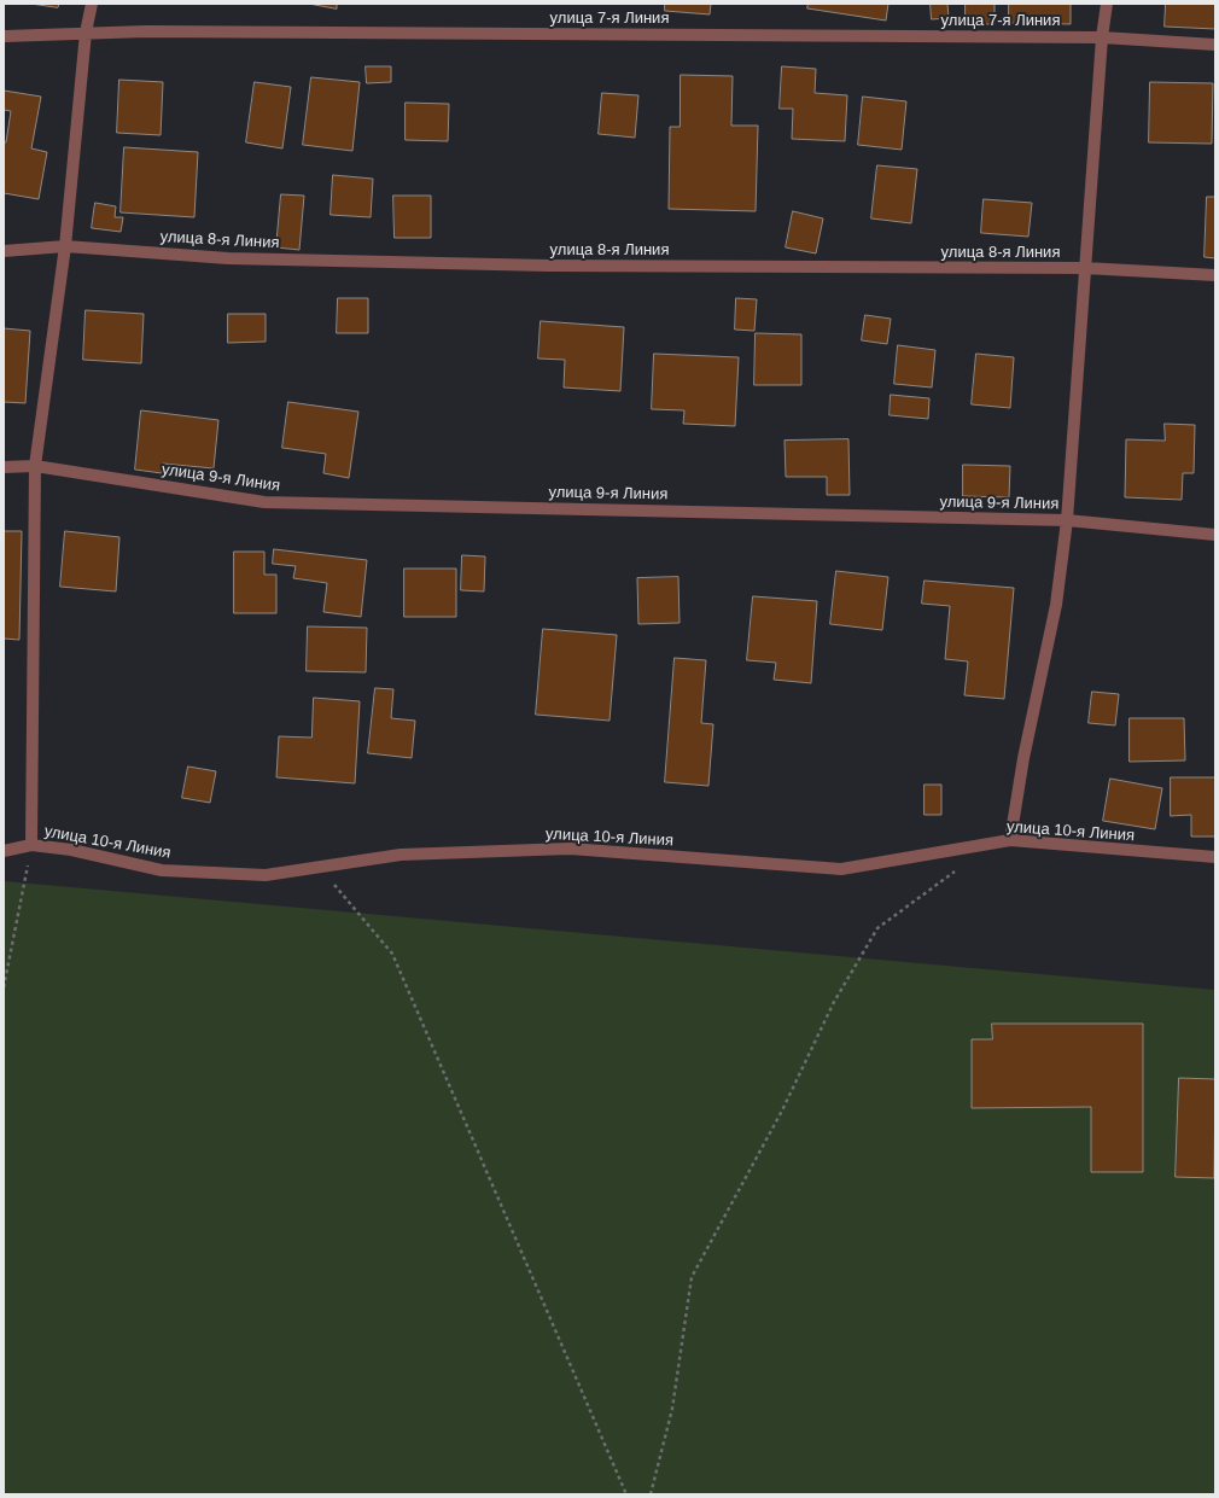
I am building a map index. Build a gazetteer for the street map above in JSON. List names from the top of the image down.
{
  "streets": {
    "street": [
      "улица 7-я Линия",
      "улица 8-я Линия",
      "улица 9-я Линия",
      "улица 10-я Линия"
    ]
  }
}
